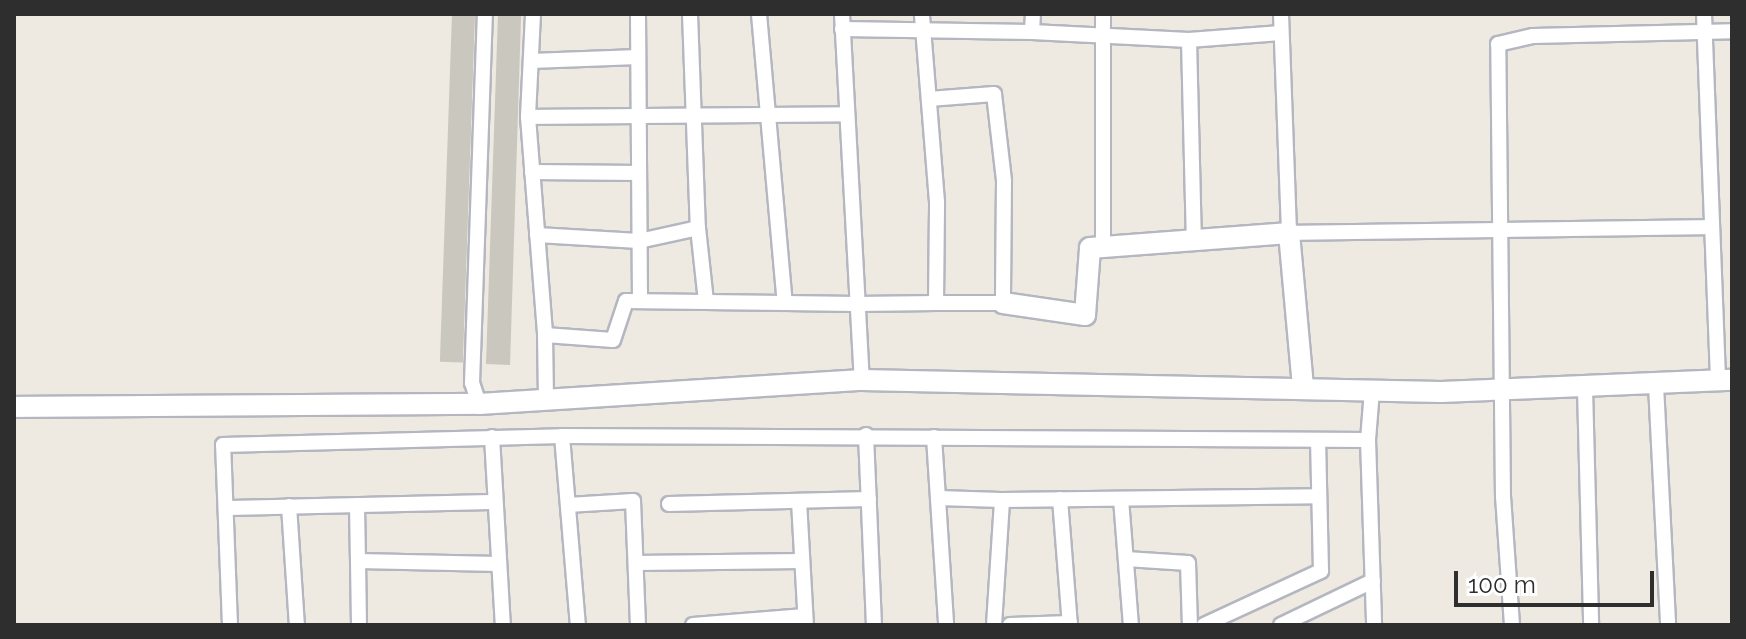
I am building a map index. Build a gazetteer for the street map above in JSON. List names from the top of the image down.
{
  "scale_bar": "100 m"
}
